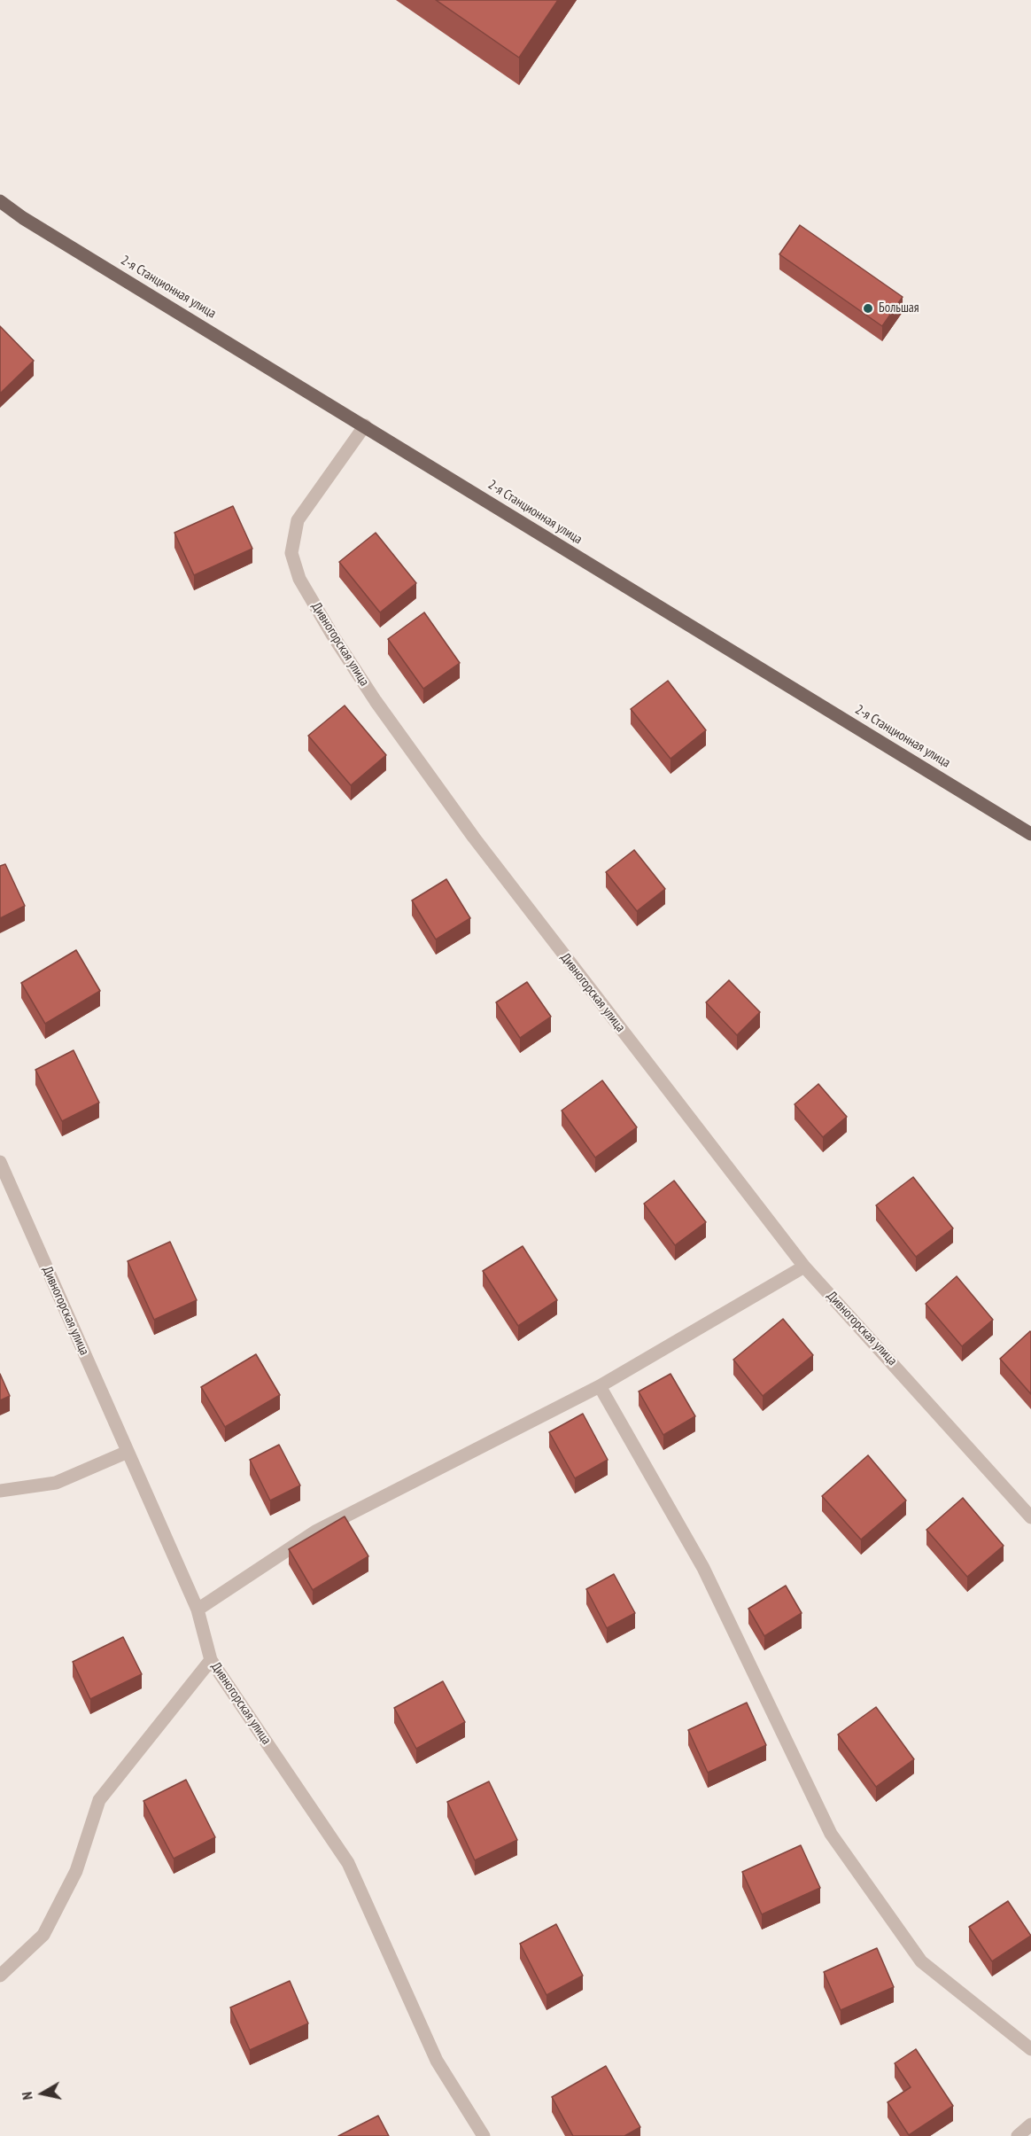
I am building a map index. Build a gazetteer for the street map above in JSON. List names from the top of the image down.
{
  "streets": {
    "main road": ["2-я Станционная улица"],
    "street": ["Дивногорская улица"]
  },
  "crossings": [
    ["2-я Станционная улица", "Дивногорская улица"]
  ],
  "places": ["Большая"],
  "north": "left"
}
